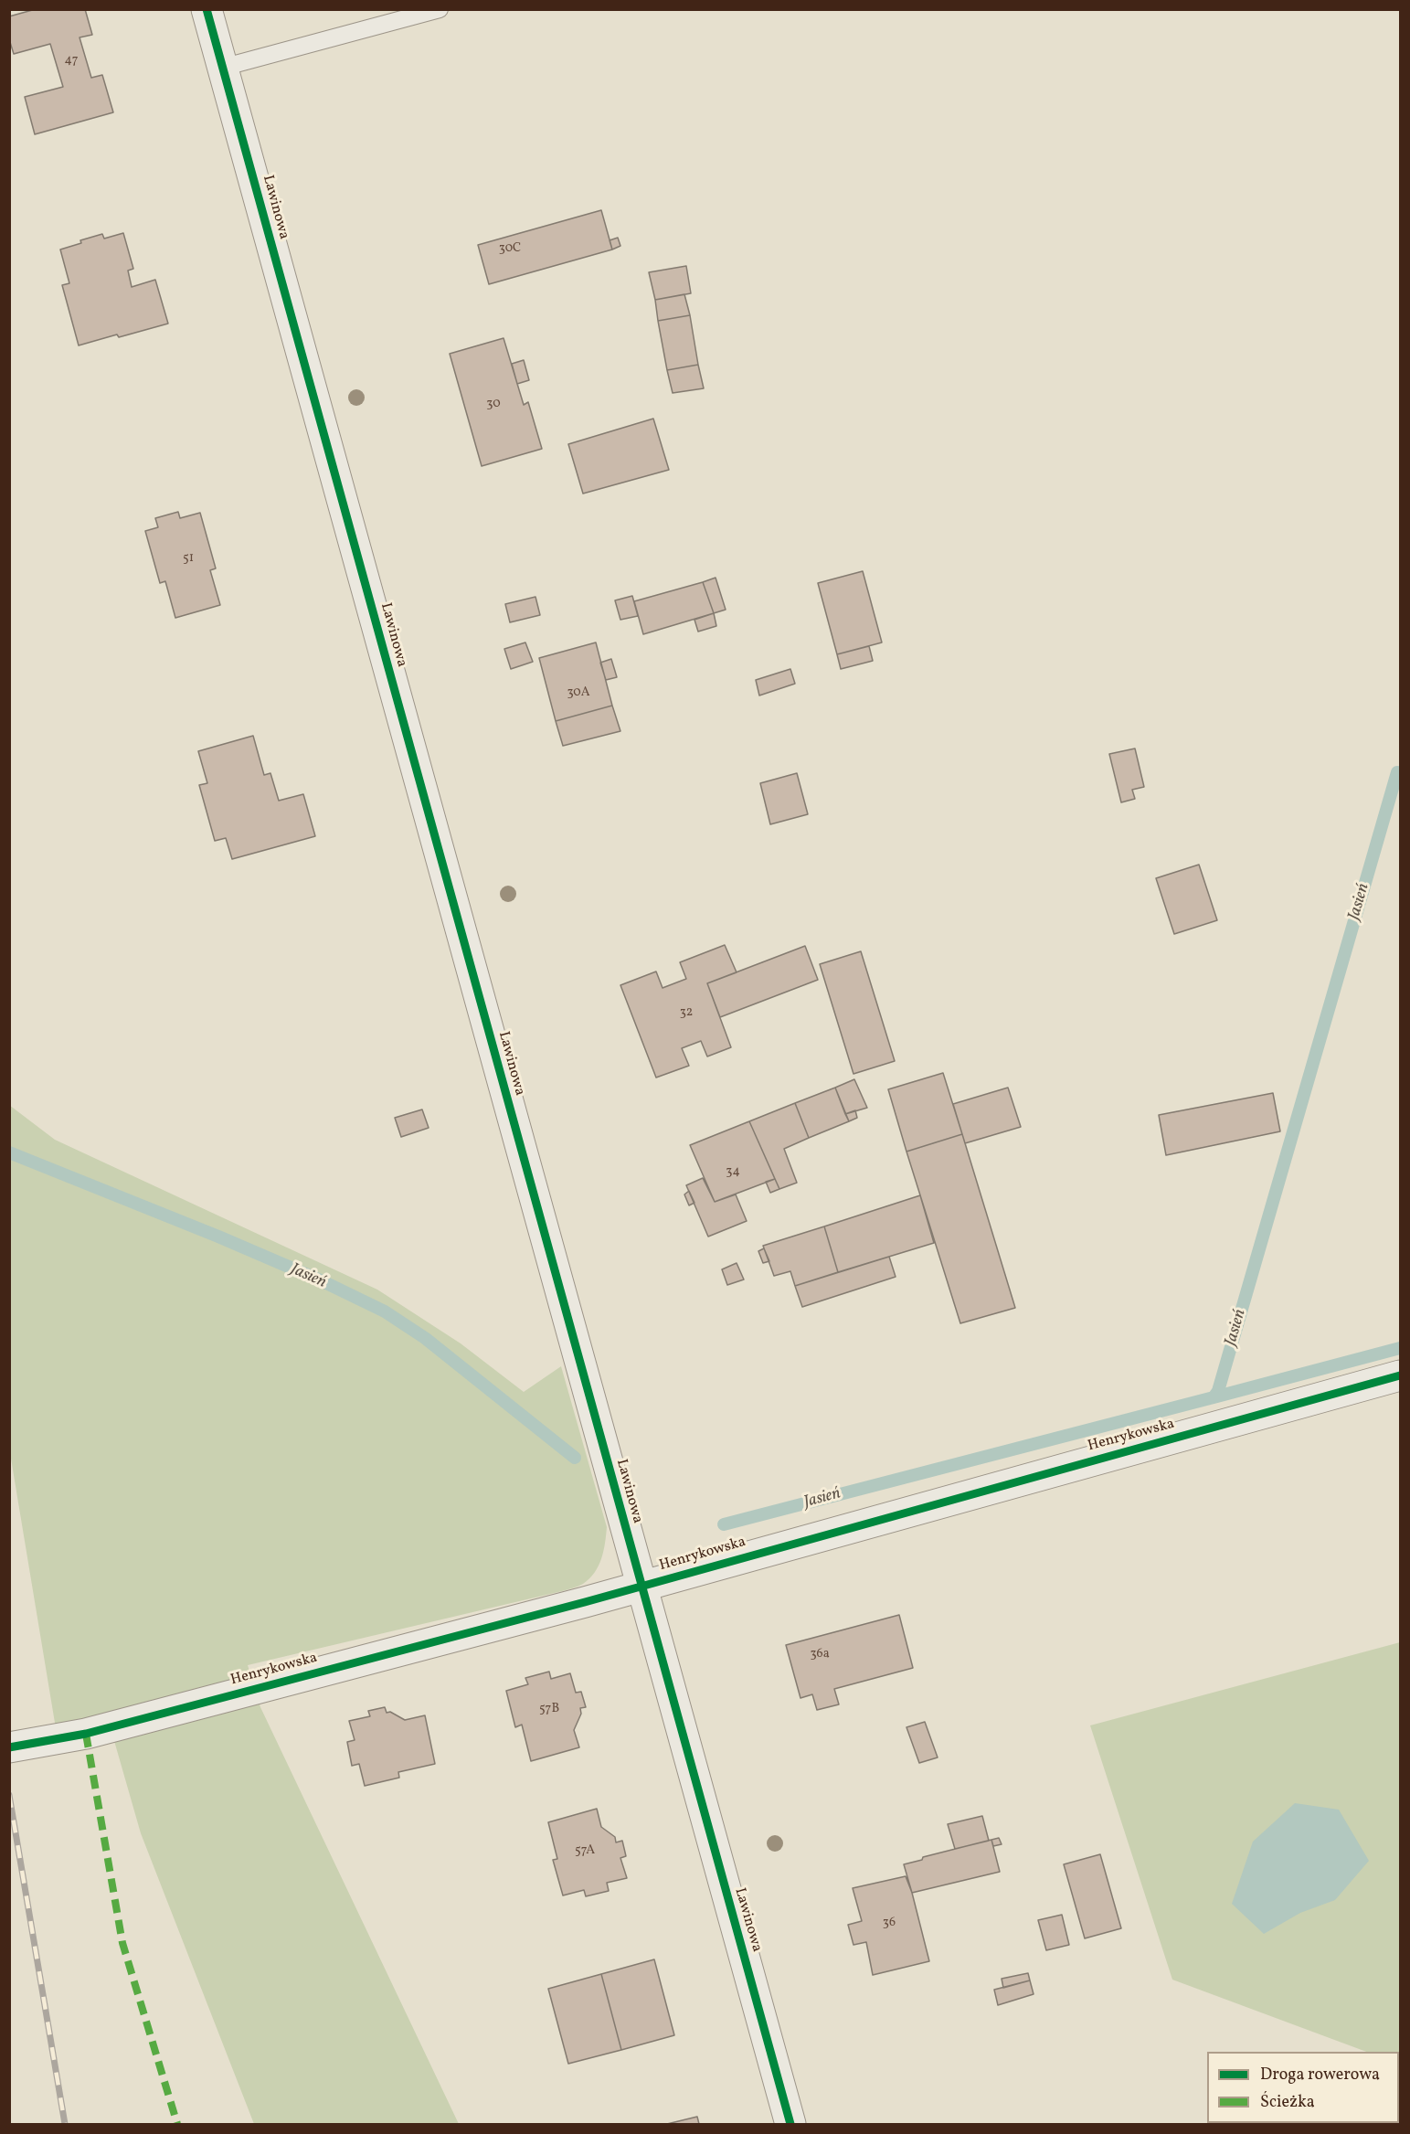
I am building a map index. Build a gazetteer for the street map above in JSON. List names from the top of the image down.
{
  "streets": {
    "street": ["Lawinowa", "Henrykowska"]
  },
  "crossings": [
    ["Lawinowa", "Henrykowska"]
  ],
  "water": ["Jasień"],
  "house_numbers": [
    "47",
    "30C",
    "30",
    "51",
    "30A",
    "32",
    "34",
    "36a",
    "57B",
    "57A",
    "36"
  ],
  "legend": ["Droga rowerowa", "Ścieżka"]
}
